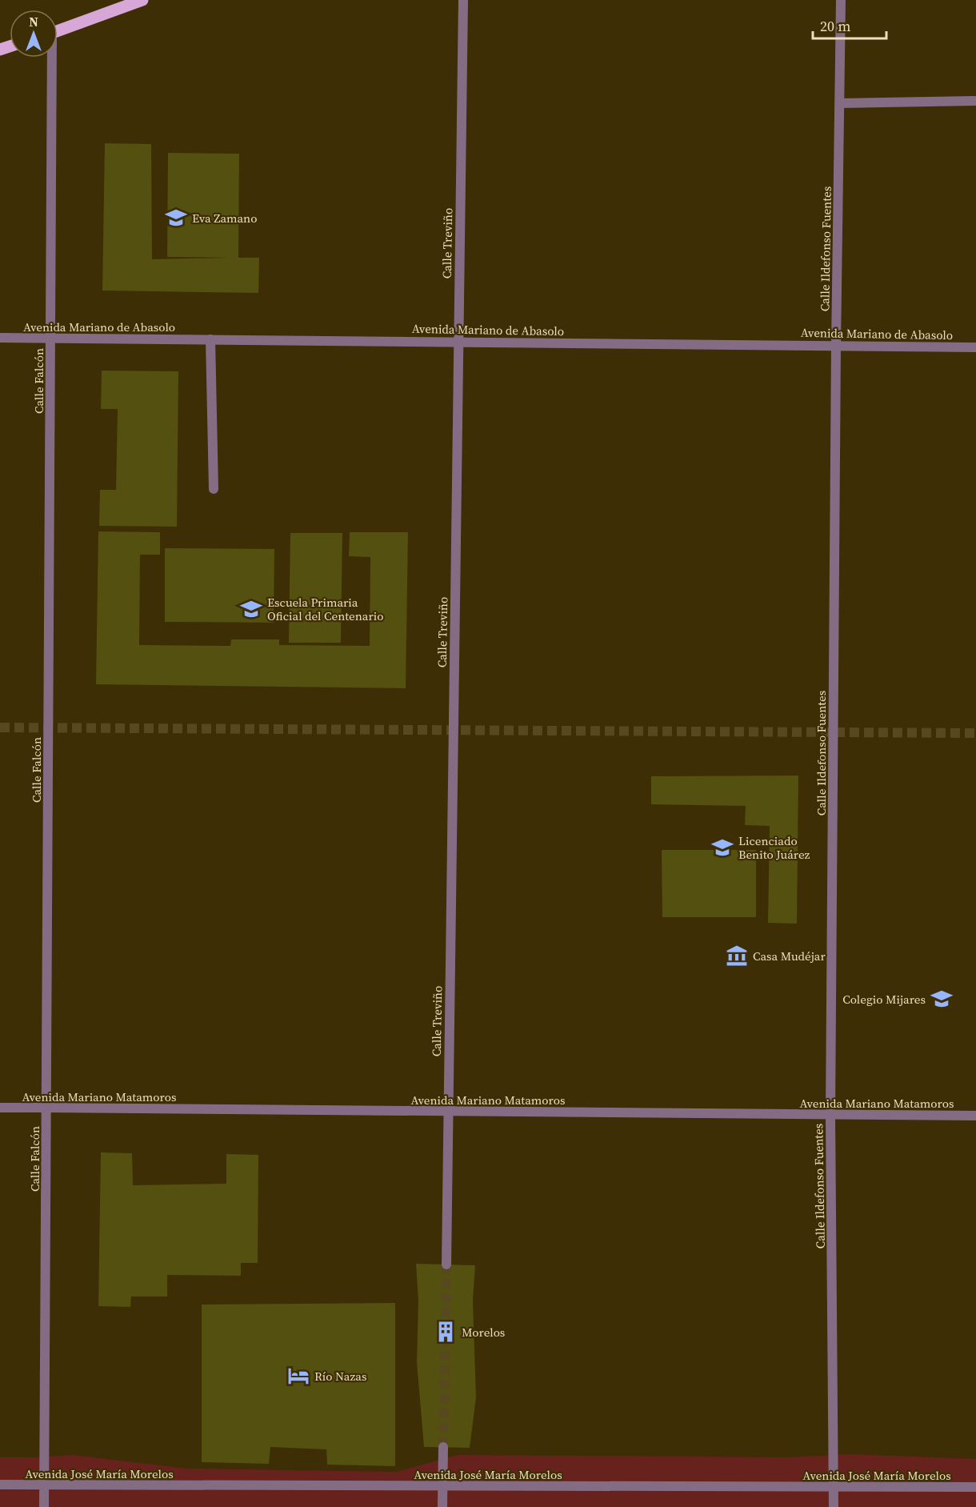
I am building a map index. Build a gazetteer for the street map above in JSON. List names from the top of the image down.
{
  "streets": {
    "street": [
      "Calle Treviño",
      "Calle Ildefonso Fuentes",
      "Avenida Mariano de Abasolo",
      "Calle Falcón",
      "Avenida Mariano Matamoros",
      "Avenida José María Morelos"
    ]
  },
  "crossings": [
    ["Calle Treviño", "Avenida Mariano de Abasolo"],
    ["Calle Treviño", "Avenida Mariano Matamoros"],
    ["Calle Ildefonso Fuentes", "Avenida Mariano de Abasolo"],
    ["Calle Ildefonso Fuentes", "Avenida Mariano Matamoros"],
    ["Calle Ildefonso Fuentes", "Avenida José María Morelos"],
    ["Avenida Mariano de Abasolo", "Calle Falcón"],
    ["Calle Falcón", "Avenida Mariano Matamoros"],
    ["Calle Falcón", "Avenida José María Morelos"]
  ],
  "places": {
    "school or university": [
      "Eva Zamano",
      "Escuela Primaria Oficial del Centenario",
      "Licenciado Benito Juárez",
      "Colegio Mijares"
    ],
    "museum": ["Casa Mudéjar"],
    "building": ["Morelos"],
    "hotel": ["Río Nazas"]
  },
  "scale_bar": "20 m",
  "north": "top"
}
